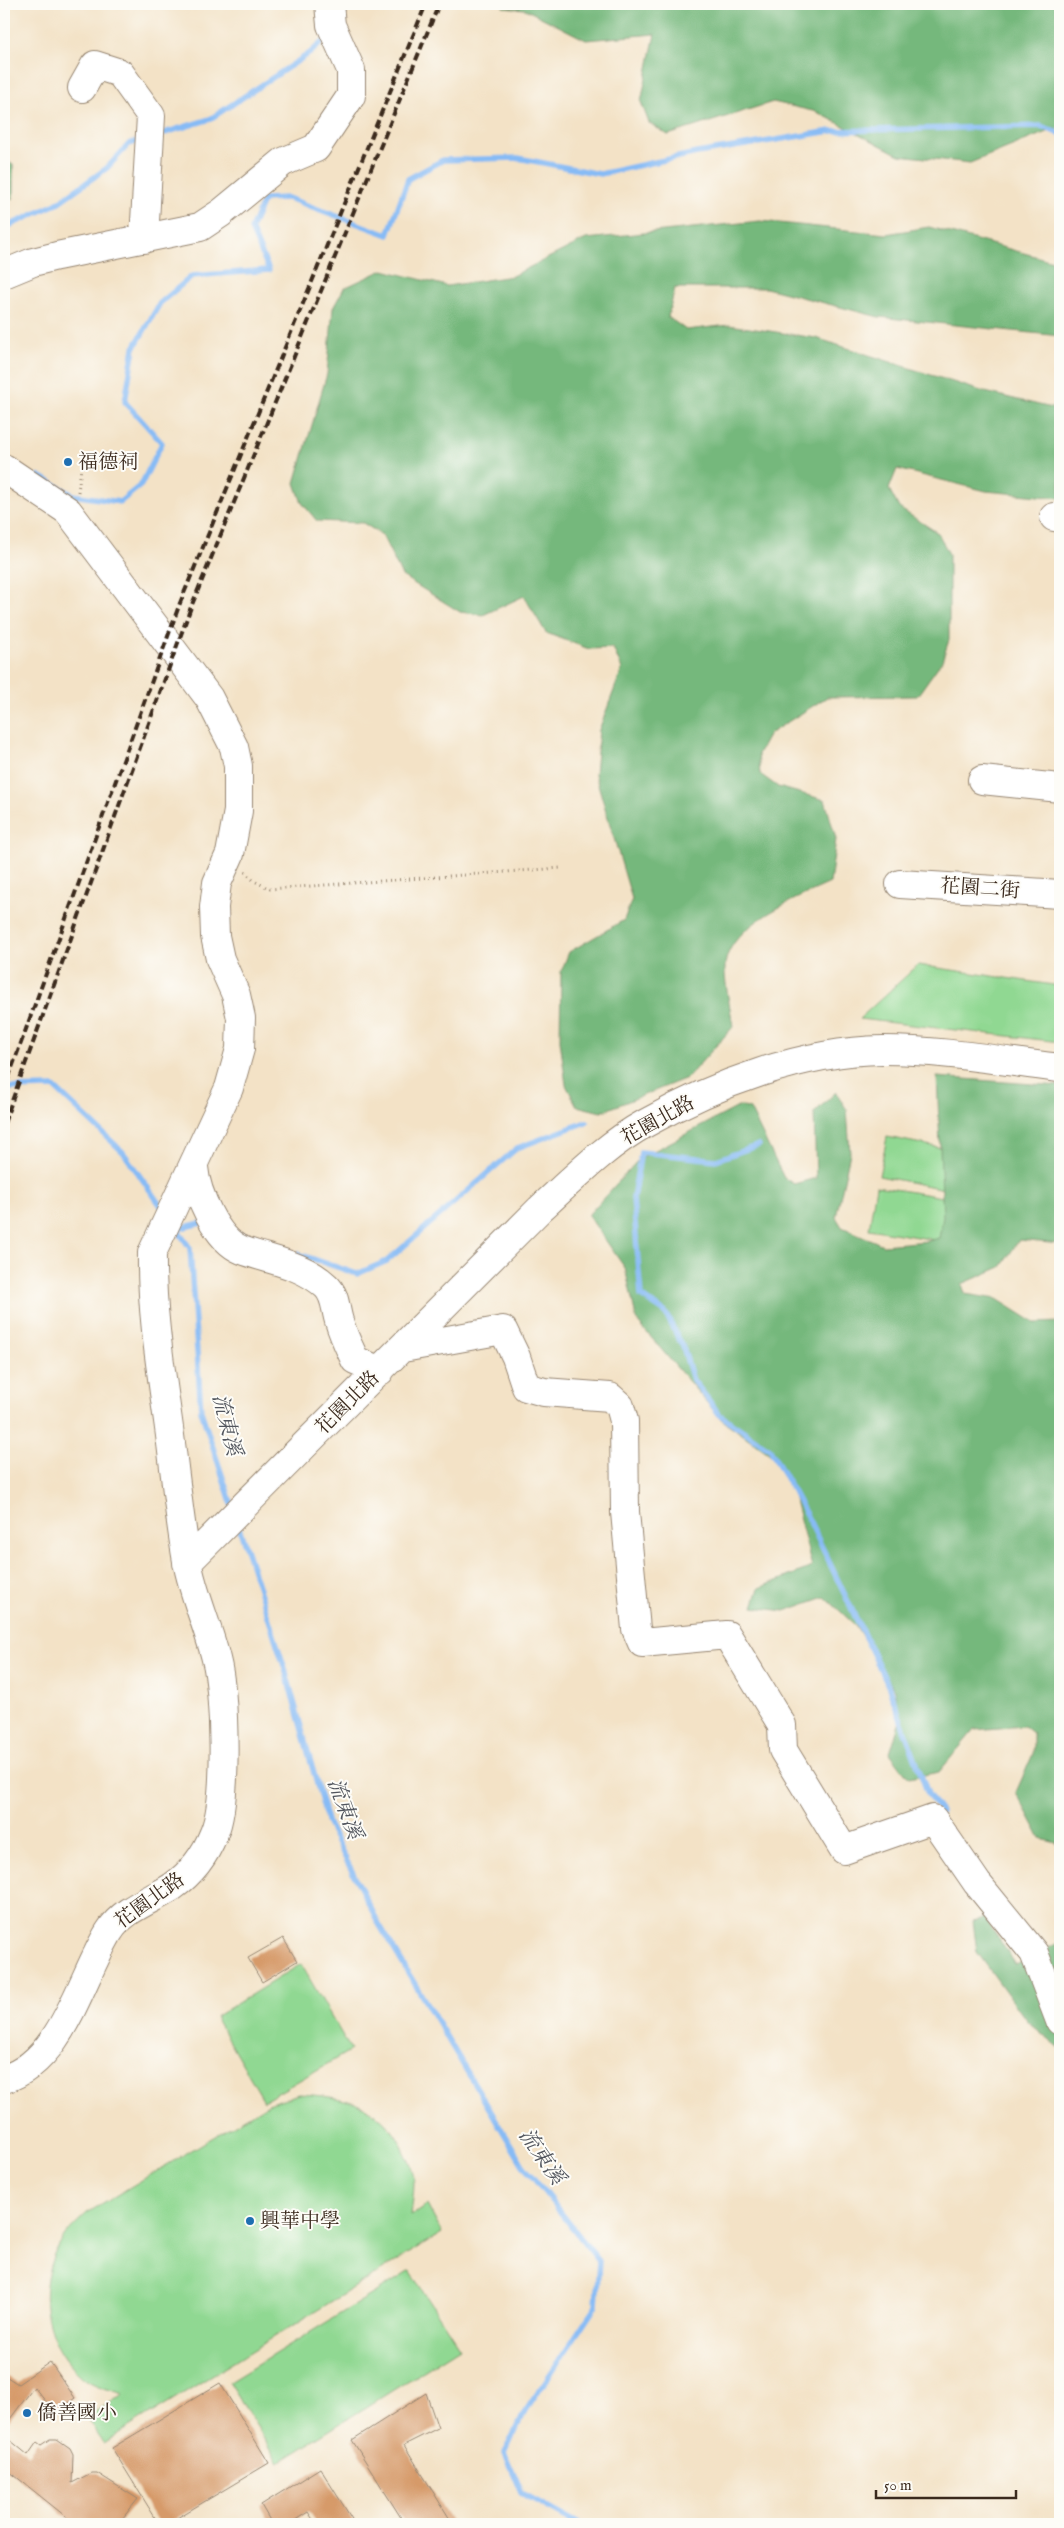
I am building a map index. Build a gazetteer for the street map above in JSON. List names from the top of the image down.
{
  "streets": {
    "street": ["花園二街", "花園北路"]
  },
  "water": ["流東溪"],
  "places": ["福德祠", "興華中學", "僑善國小"],
  "scale_bar": "50 m"
}
